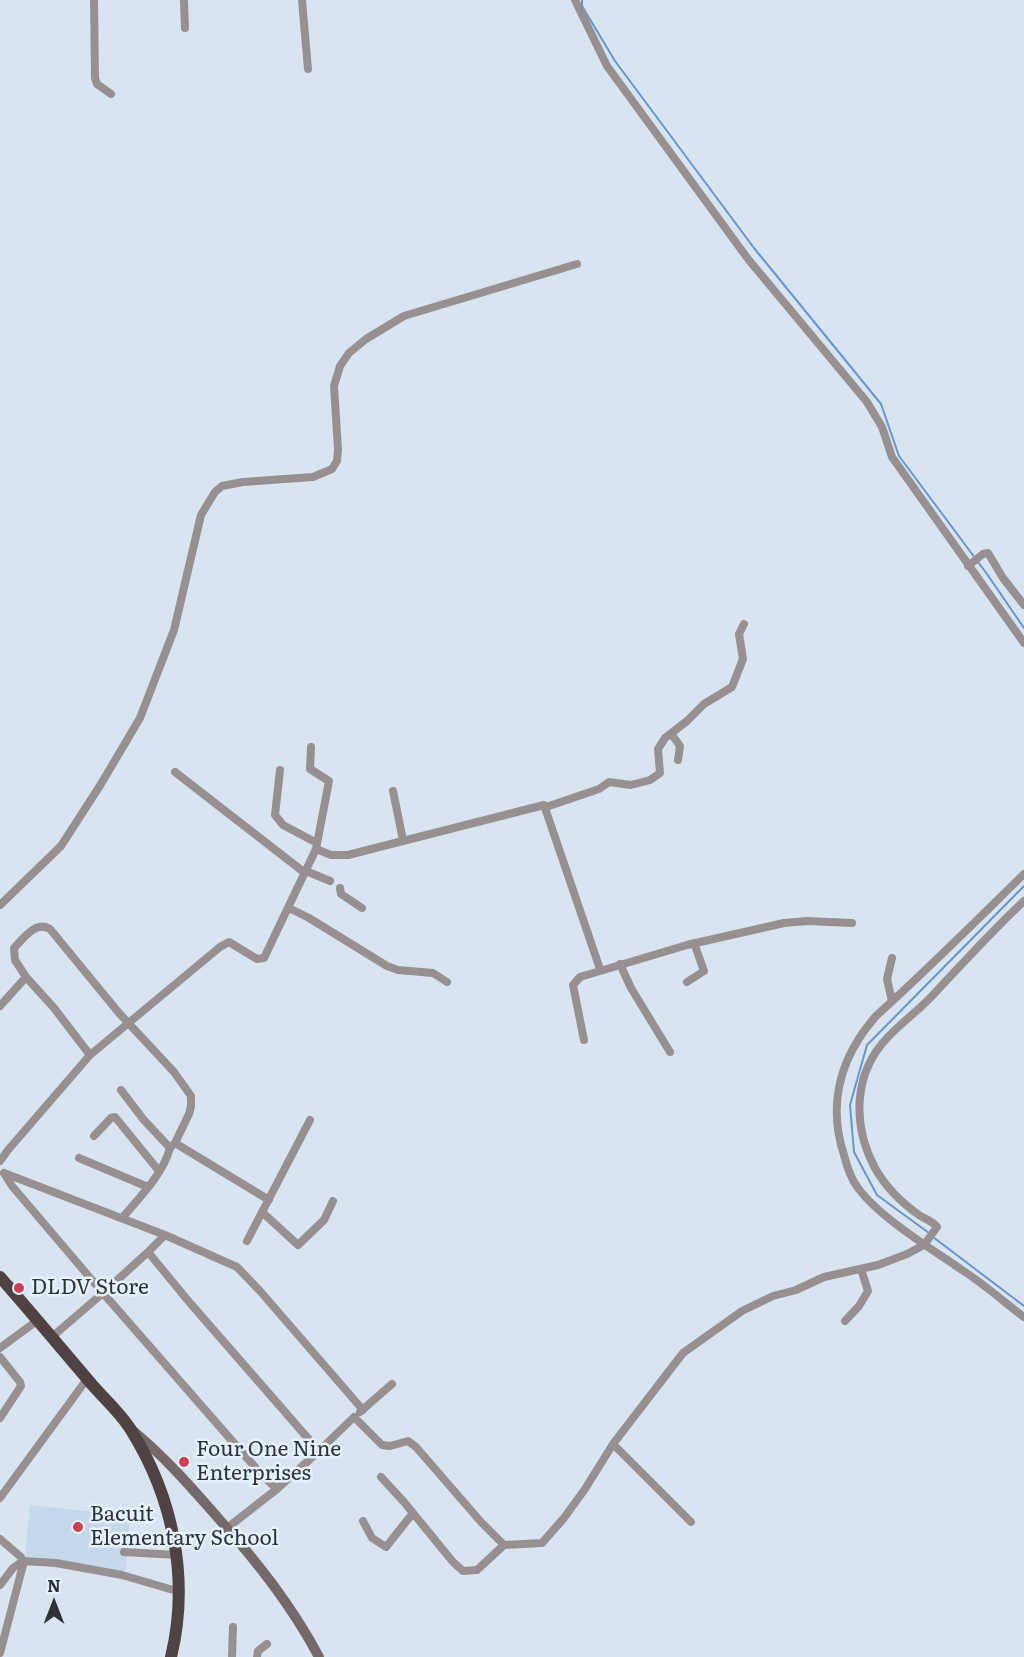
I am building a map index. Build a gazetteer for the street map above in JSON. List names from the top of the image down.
{
  "places": ["DLDV Store", "Four One Nine Enterprises", "Bacuit Elementary School"],
  "north": "top"
}
